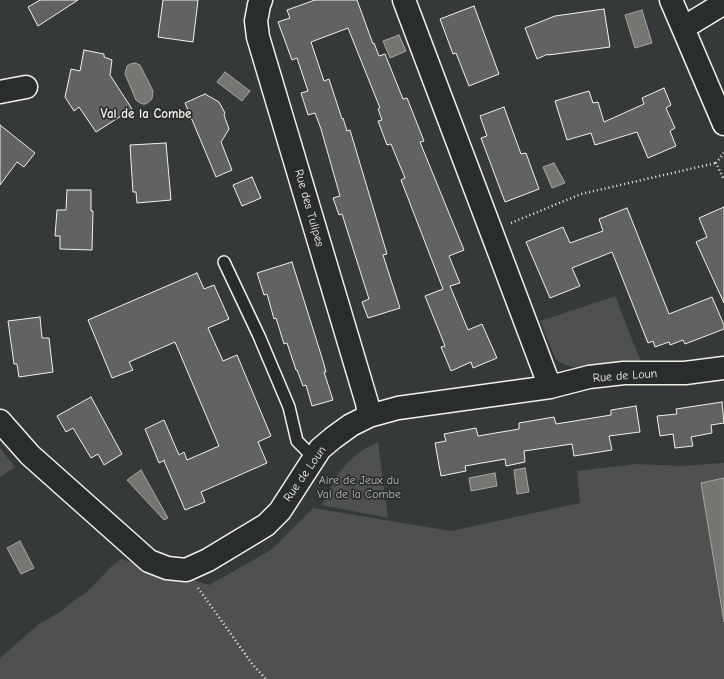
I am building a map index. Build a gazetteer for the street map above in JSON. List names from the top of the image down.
{
  "streets": {
    "street": ["Rue des Tulipes", "Rue de Loun"]
  },
  "crossings": [
    ["Rue des Tulipes", "Rue de Loun"]
  ],
  "districts": ["Val de la Combe"],
  "parks": ["Aire de Jeux du Val de la Combe"]
}
